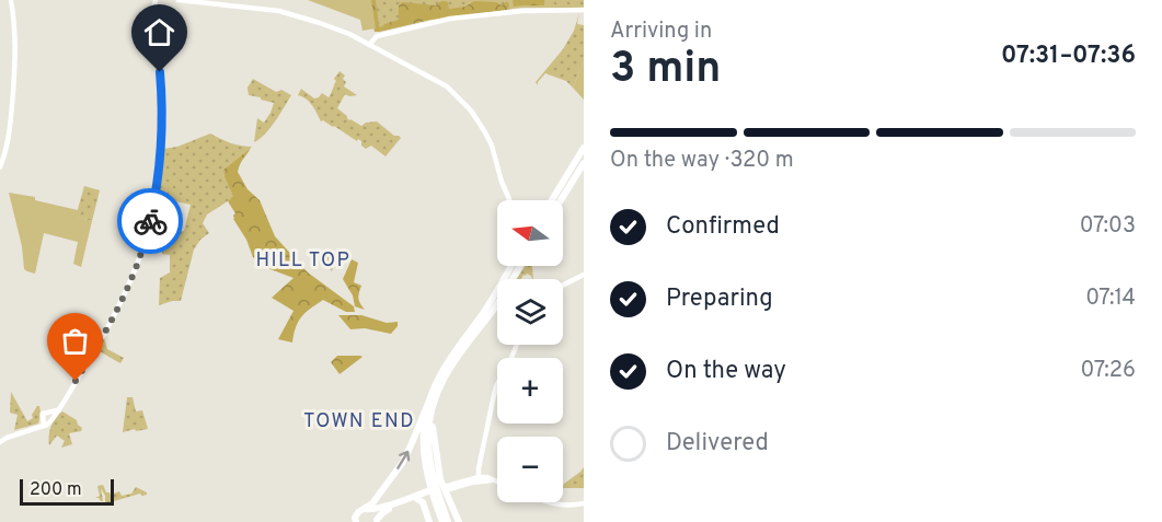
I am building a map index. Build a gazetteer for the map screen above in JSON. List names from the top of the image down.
{
  "districts": ["HILL TOP", "TOWN END"],
  "scale_bar": "200 m",
  "north": "left",
  "page": {
    "heading": ["3 min", "Arriving in", "07:31–07:36"],
    "bar": "On the way · 320 m",
    "list": [
      ["Confirmed", "07:03"],
      ["Preparing", "07:14"],
      ["On the way", "07:26"],
      "Delivered"
    ],
    "map_buttons": ["+", "−"],
    "scale": "200 m"
  }
}
